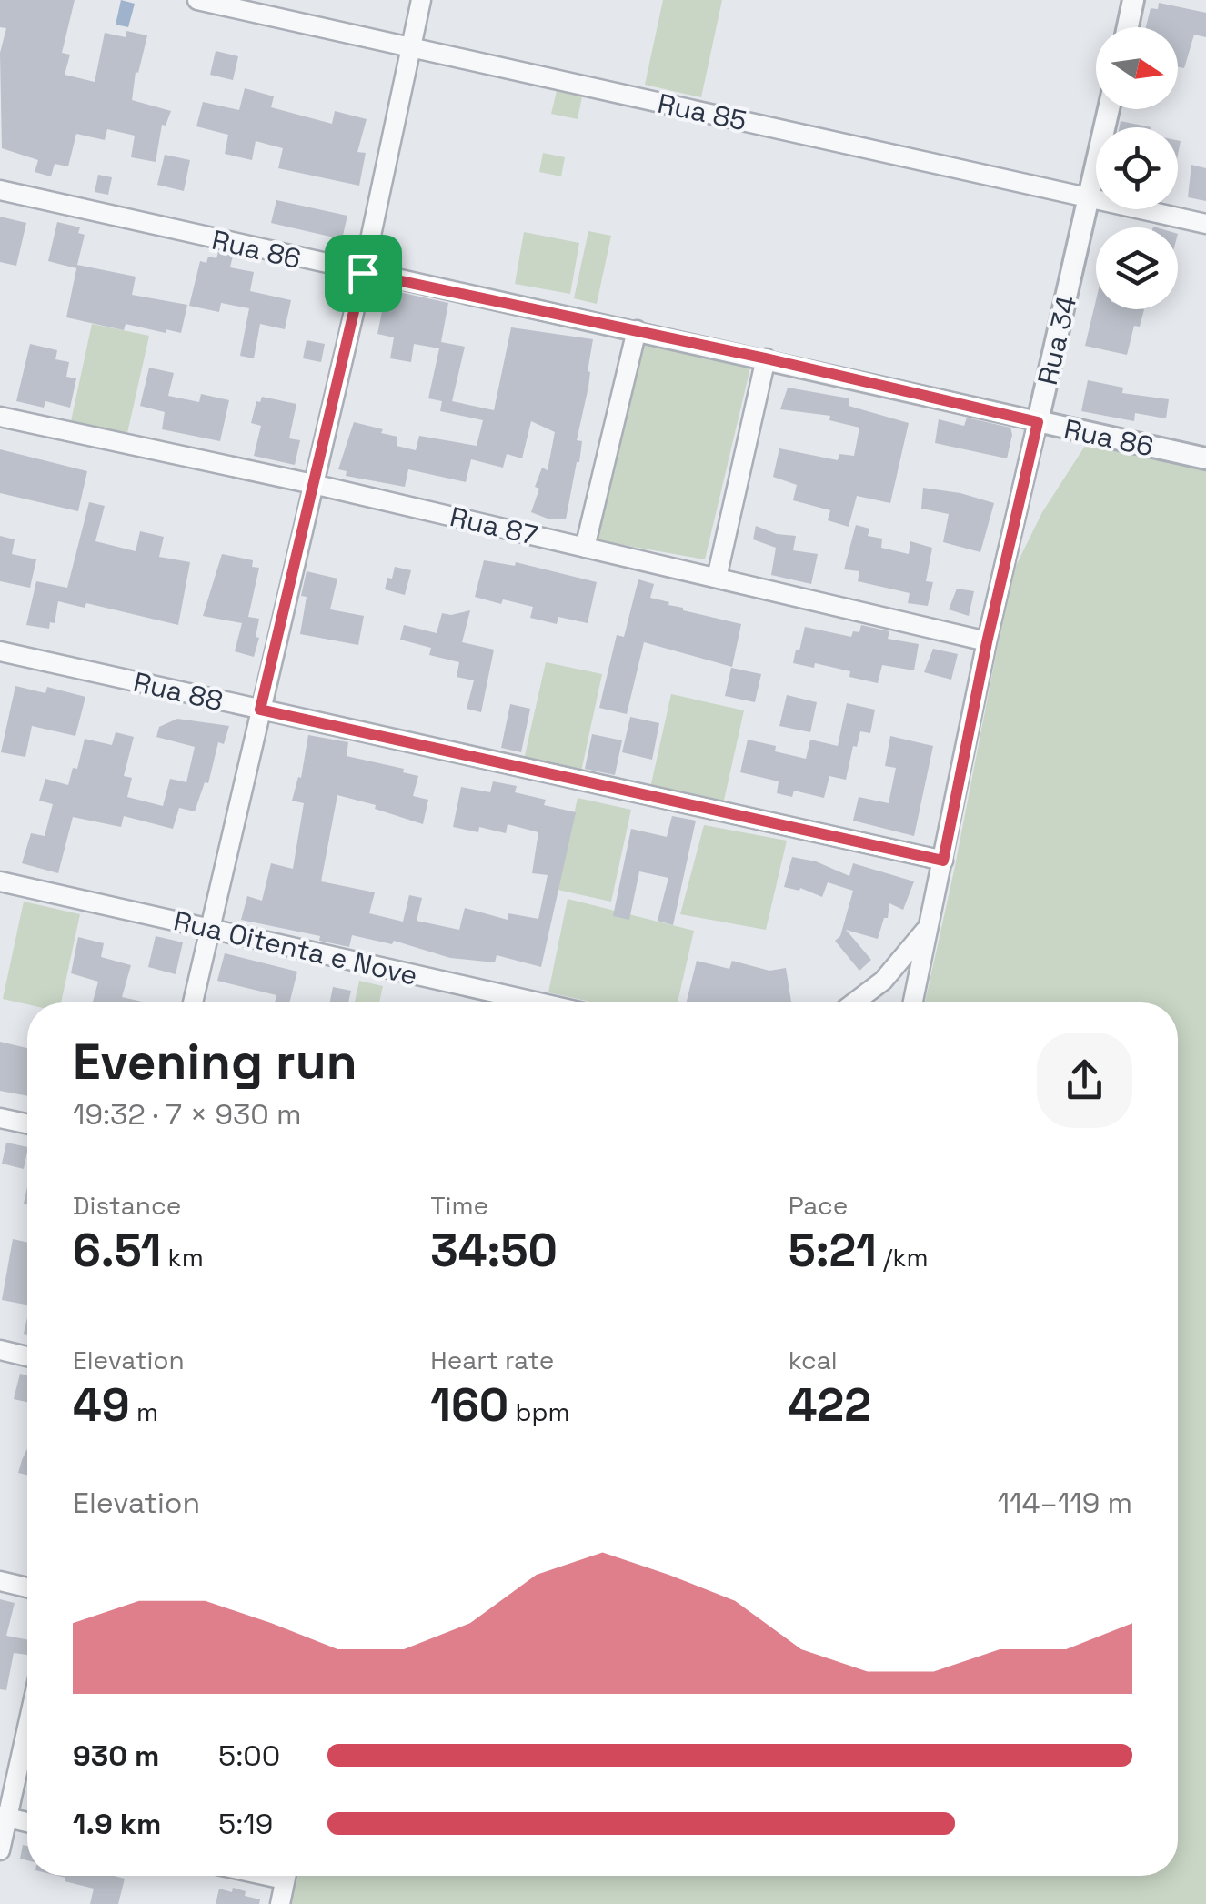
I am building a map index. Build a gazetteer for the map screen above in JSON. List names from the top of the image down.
{
  "streets": {
    "street": [
      "Rua 85",
      "Rua 86",
      "Rua 34",
      "Rua 87",
      "Rua 88",
      "Rua Oitenta e Nove"
    ]
  },
  "crossings": [
    ["Rua 85", "Rua 34"],
    ["Rua 86", "Rua 34"],
    ["Rua 34", "Rua 87"],
    ["Rua 34", "Rua 88"]
  ],
  "north": "right",
  "page": {
    "heading": ["Evening run", "19:32 · 7 × 930 m"],
    "stats": [
      ["Distance", "6.51 km"],
      ["Time", "34:50"],
      ["Pace", "5:21 /km"],
      ["Elevation", "49 m"],
      ["Heart rate", "160 bpm"],
      ["kcal", "422"]
    ],
    "chart": ["Elevation", "114–119 m"],
    "list": [
      {
        "name": "930 m",
        "note": "5:00"
      },
      {
        "name": "1.9 km",
        "note": "5:19"
      }
    ]
  }
}
